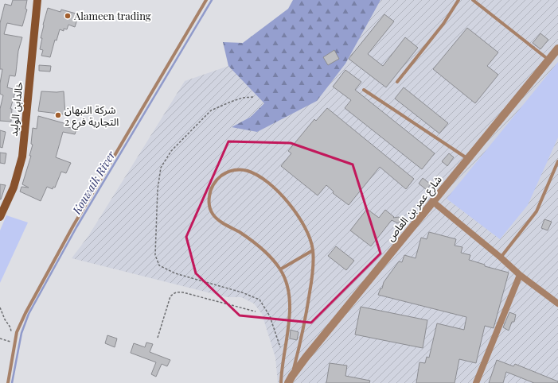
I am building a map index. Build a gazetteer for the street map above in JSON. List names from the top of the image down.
{
  "streets": {
    "main road": ["خالدابن الوليد"],
    "street": ["شارع عمر بن العاص"]
  },
  "water": ["Kouwaik River"],
  "places": ["Alameen trading", "شركة النبهان التجارية فرع 2"]
}
